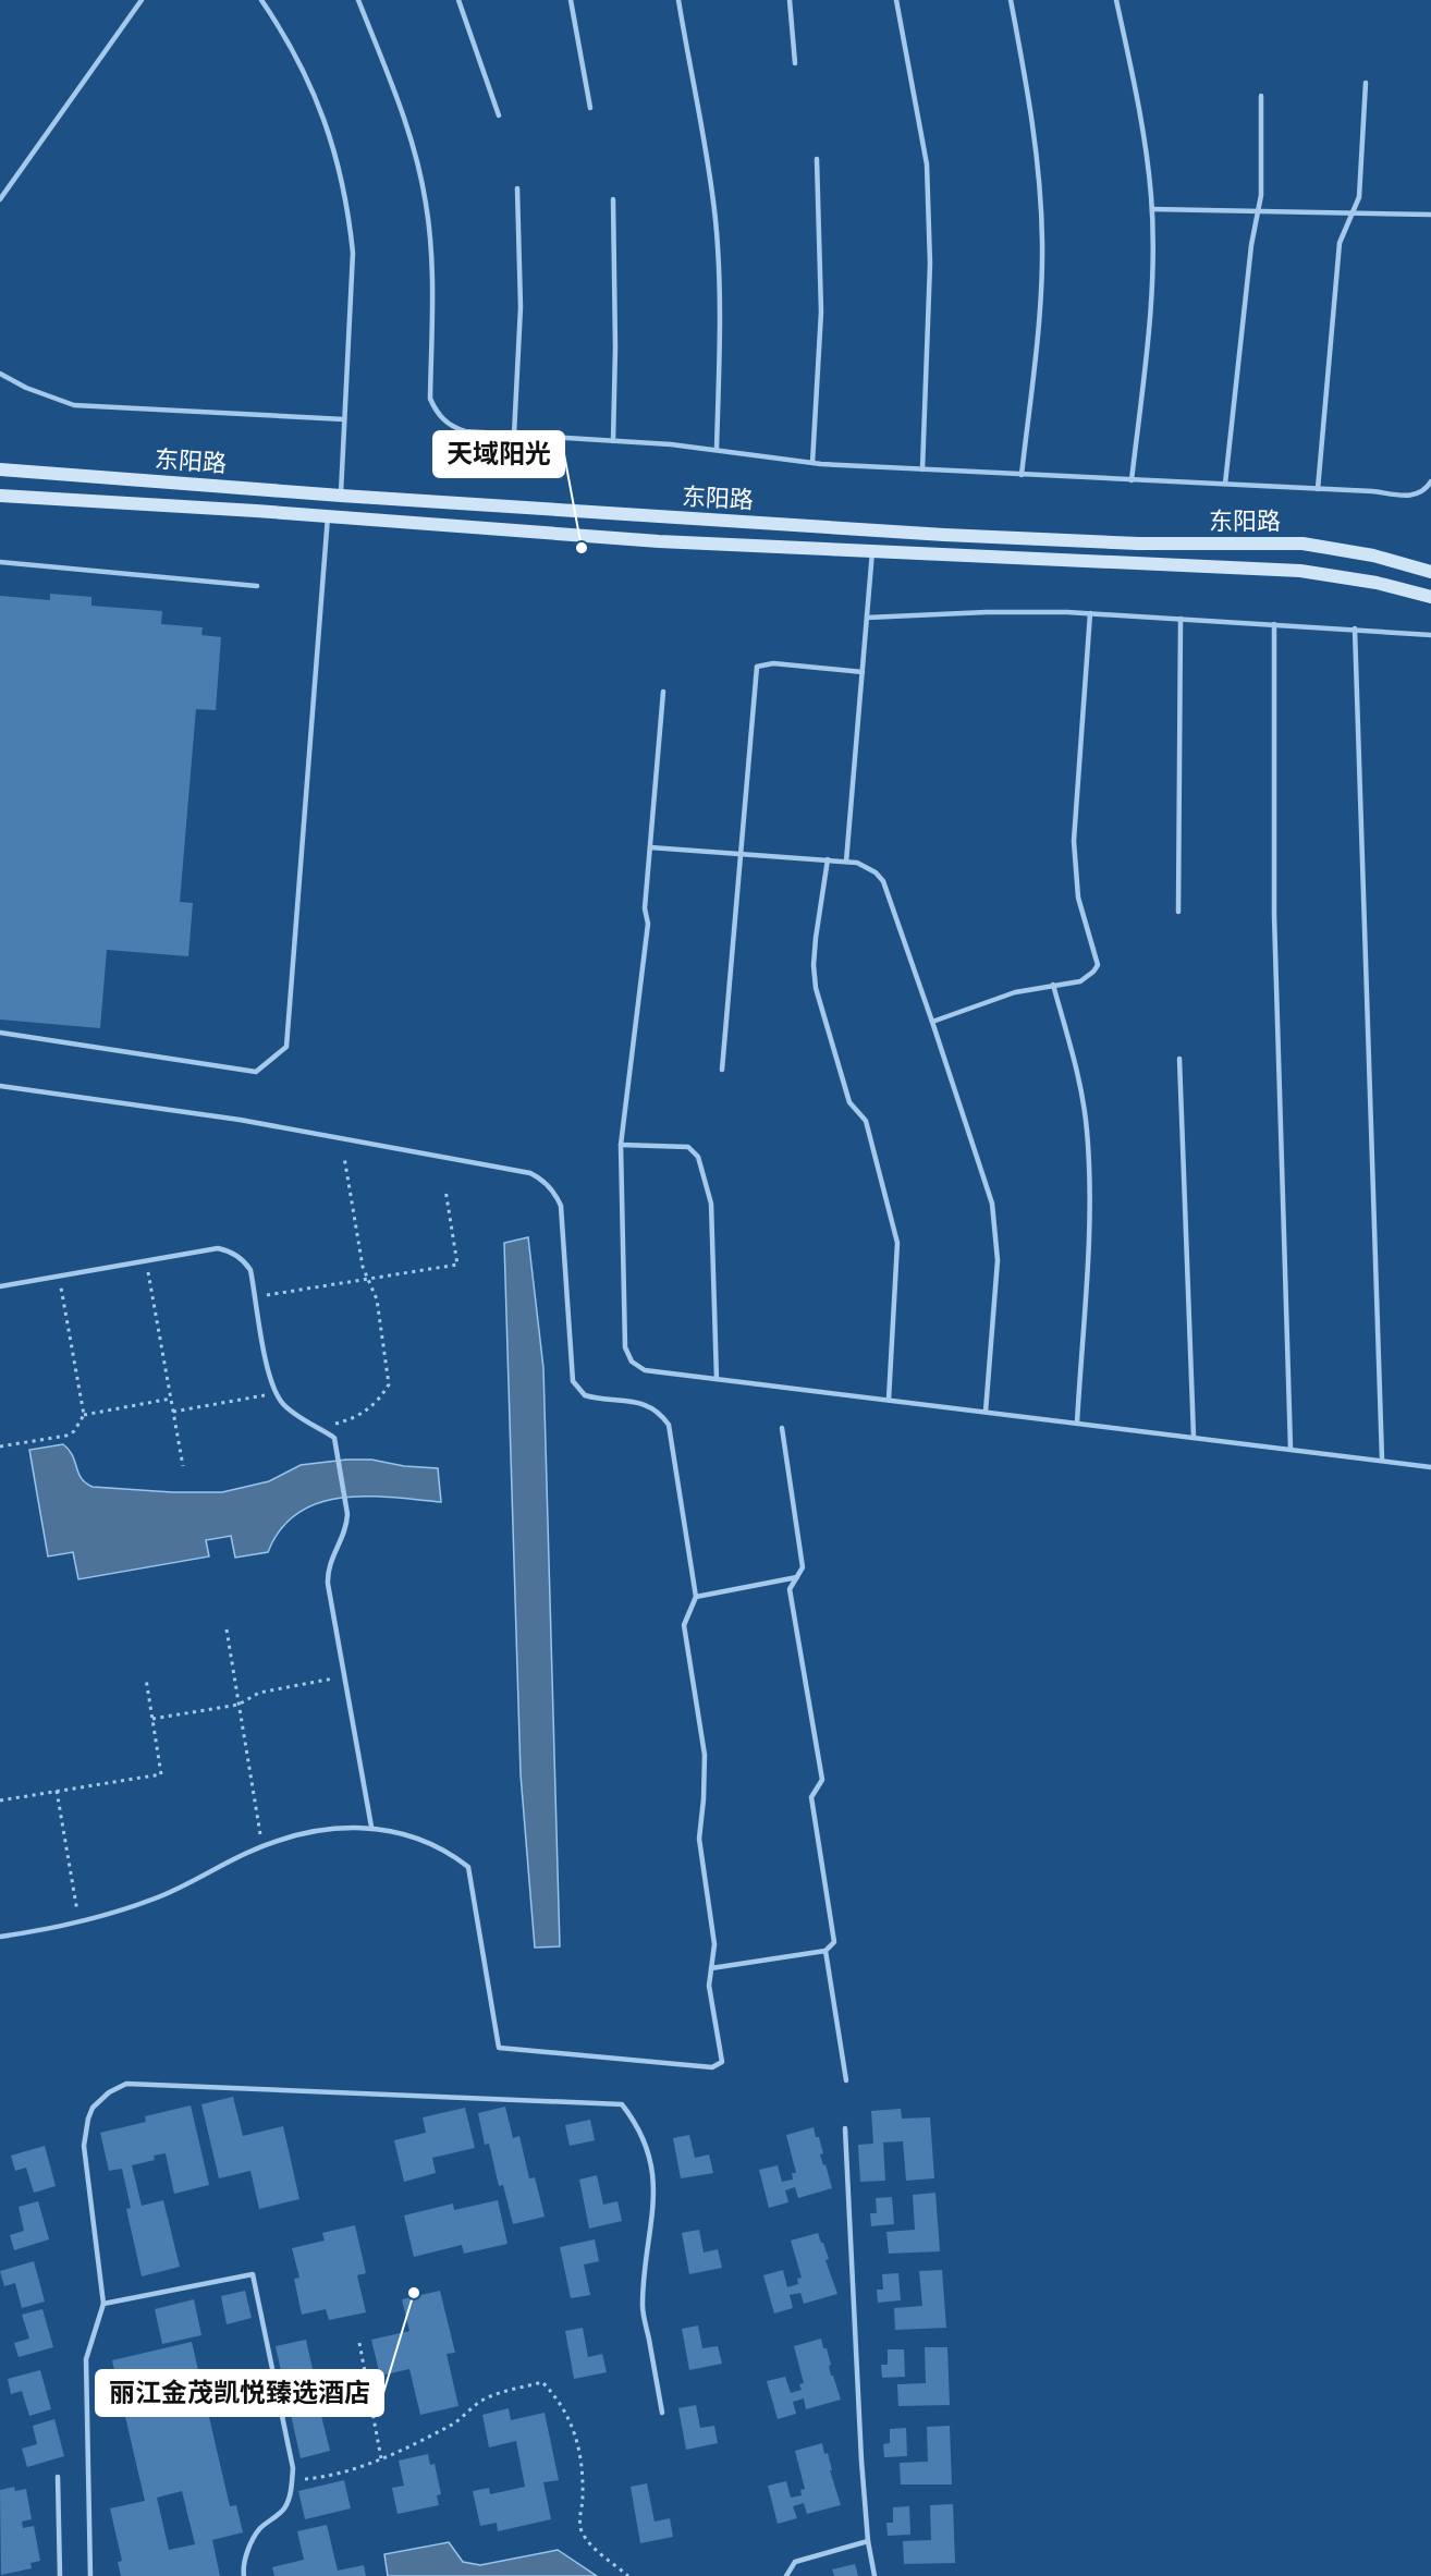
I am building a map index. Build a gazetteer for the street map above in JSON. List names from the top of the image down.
{
  "streets": {
    "main road": ["东阳路"]
  },
  "places": ["天域阳光", "丽江金茂凯悦臻选酒店"]
}
